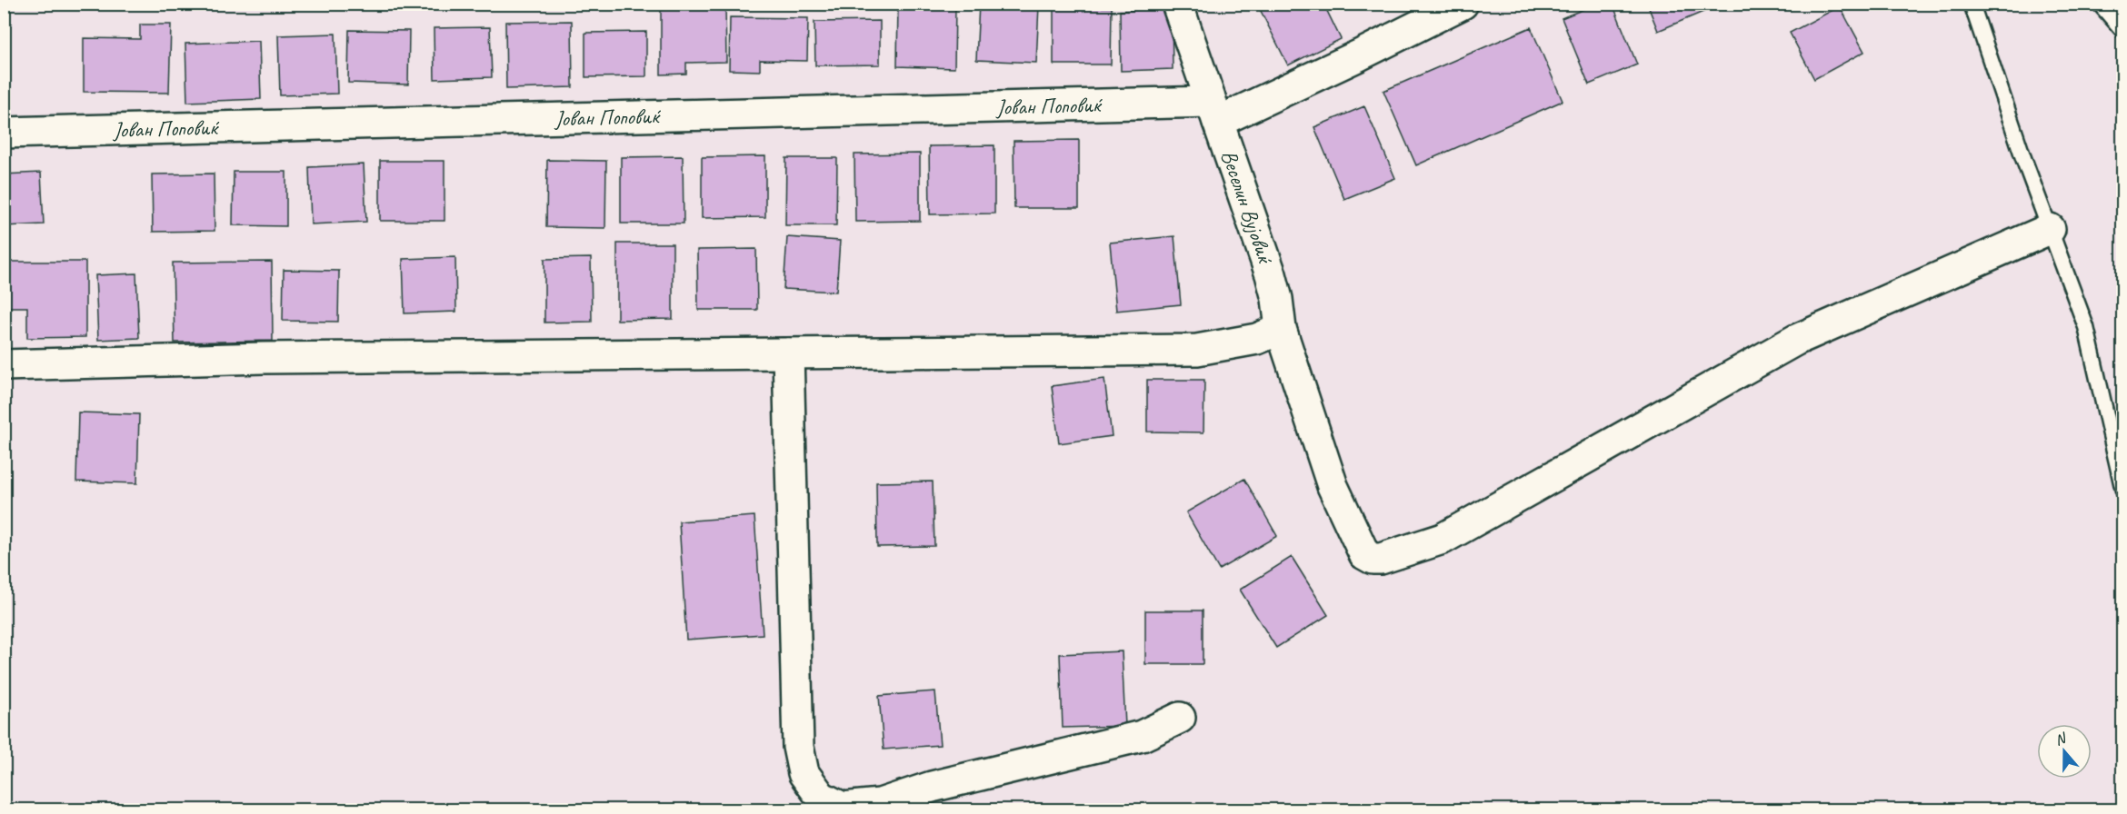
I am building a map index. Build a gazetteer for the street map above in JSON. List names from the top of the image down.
{
  "streets": {
    "street": ["Јован Поповиќ", "Веселин Вујовиќ"]
  },
  "crossings": [
    ["Јован Поповиќ", "Веселин Вујовиќ"]
  ],
  "north": "top"
}
